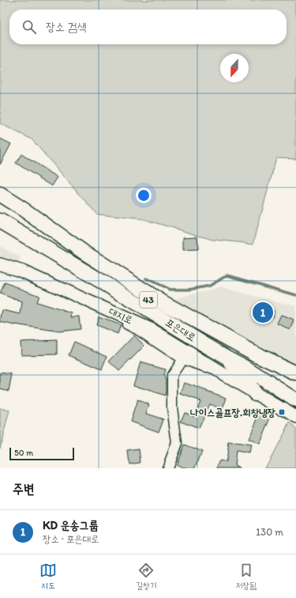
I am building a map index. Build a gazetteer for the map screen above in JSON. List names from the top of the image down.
{
  "streets": {
    "highway": ["43", "포은대로"],
    "main road": ["대지로"]
  },
  "places": {
    "transit": ["나이스골프장.희창냉장"]
  },
  "scale_bar": "50 m",
  "north": "bottom",
  "page": {
    "search": "장소 검색",
    "pins": "1",
    "scale": "50 m",
    "heading": "주변",
    "list": [
      {
        "mark": "1",
        "name": "KD 운송그룹",
        "note": "장소 · 포은대로",
        "value": "130 m"
      }
    ],
    "nav": ["지도", "길찾기", "저장됨"]
  }
}
